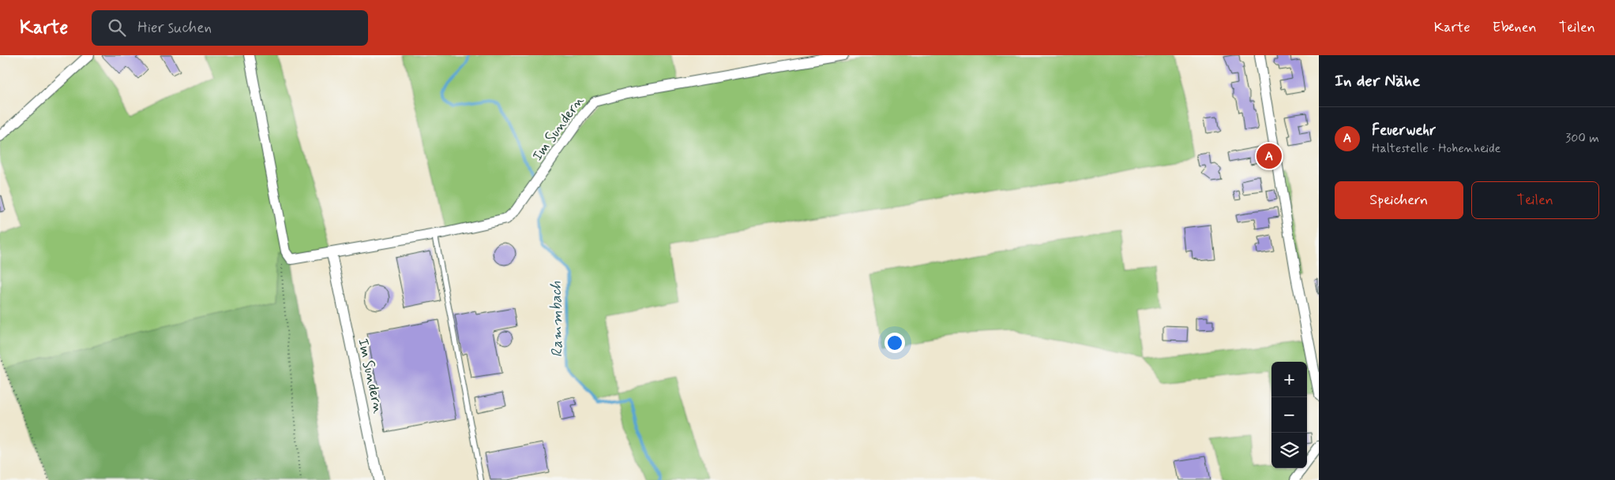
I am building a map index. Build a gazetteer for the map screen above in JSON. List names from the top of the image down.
{
  "streets": {
    "street": ["Im Sundern"]
  },
  "water": ["Rammbach"],
  "page": {
    "header": "Karte",
    "search": "Hier suchen",
    "nav": ["Karte", "Ebenen", "Teilen"],
    "heading": "In der Nähe",
    "list": [
      {
        "mark": "A",
        "name": "Feuerwehr",
        "note": "Haltestelle · Hohenheide",
        "value": "300 m"
      }
    ],
    "pins": "A",
    "buttons": ["Speichern", "Teilen"],
    "map_buttons": ["+", "−"]
  }
}
